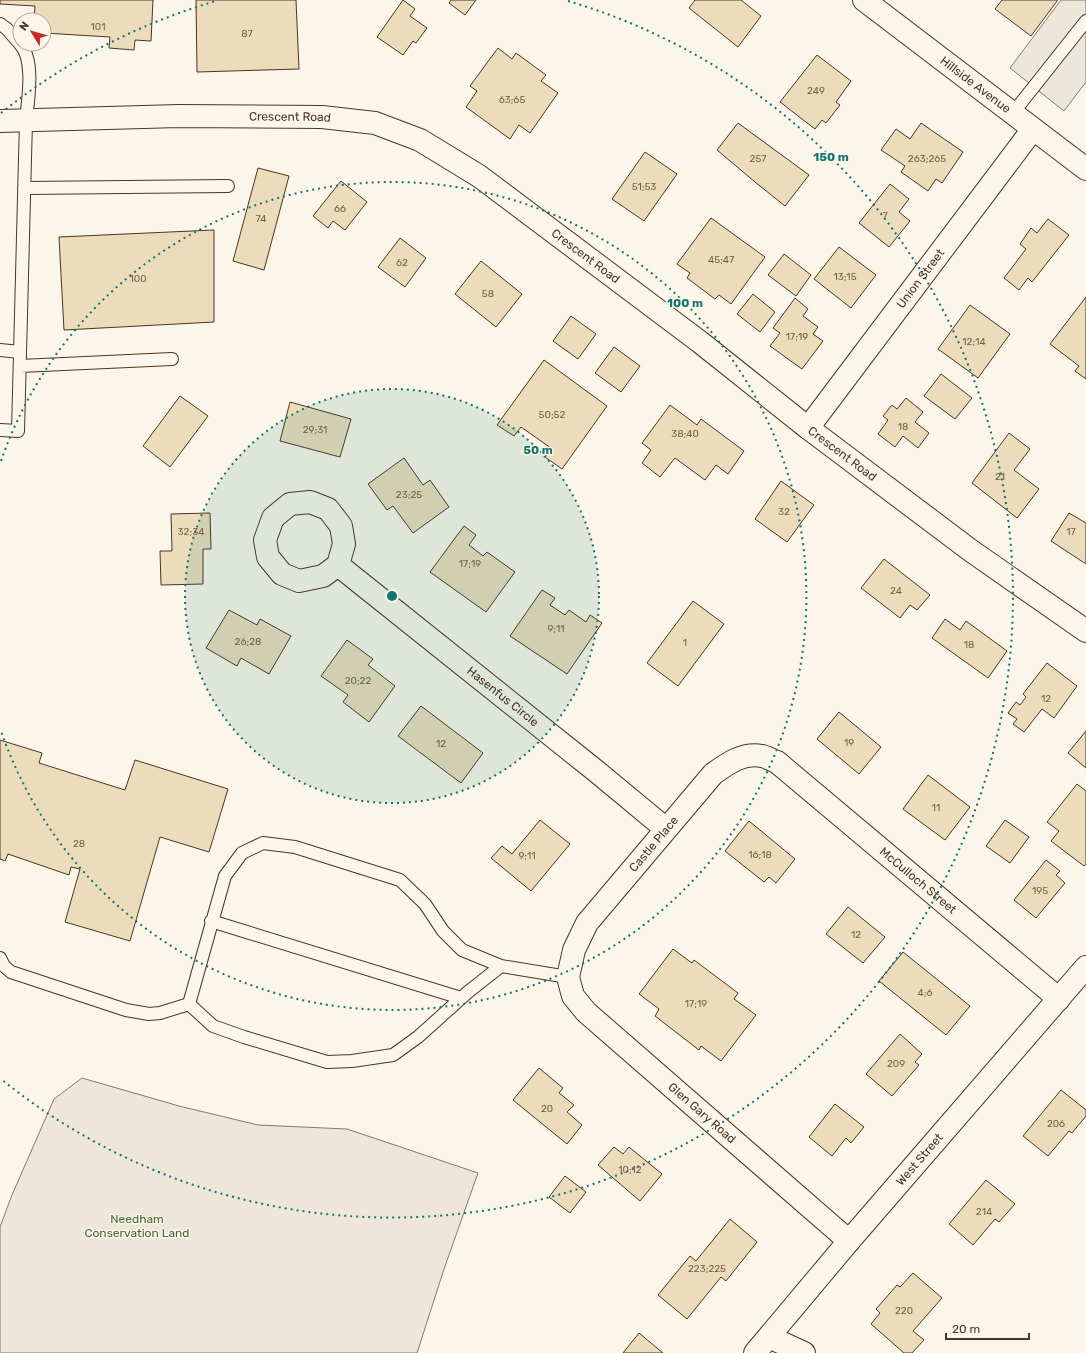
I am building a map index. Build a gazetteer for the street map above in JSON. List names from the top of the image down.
{
  "streets": {
    "street": [
      "Hillside Avenue",
      "Crescent Road",
      "Union Street",
      "Hasenfus Circle",
      "Castle Place",
      "McCulloch Street",
      "Glen Gary Road",
      "West Street"
    ]
  },
  "crossings": [
    ["Hillside Avenue", "Union Street"],
    ["Crescent Road", "Union Street"],
    ["Hasenfus Circle", "Castle Place"],
    ["Castle Place", "McCulloch Street"],
    ["Castle Place", "Glen Gary Road"],
    ["McCulloch Street", "West Street"],
    ["Glen Gary Road", "West Street"]
  ],
  "parks": ["Needham Conservation Land"],
  "house_numbers": [
    "101",
    "87",
    "249",
    "63;65",
    "257",
    "263;265",
    "51;53",
    "66",
    "7",
    "74",
    "45;47",
    "62",
    "13;15",
    "100",
    "58",
    "17;19",
    "12;14",
    "50;52",
    "18",
    "29;31",
    "38;40",
    "21",
    "23;25",
    "32",
    "32;34",
    "17",
    "17;19",
    "24",
    "9;11",
    "26;28",
    "1",
    "18",
    "20;22",
    "12",
    "19",
    "12",
    "11",
    "28",
    "16;18",
    "9;11",
    "195",
    "12",
    "4;6",
    "17;19",
    "209",
    "20",
    "206",
    "10;12",
    "214",
    "223;225",
    "220"
  ],
  "scale_bar": "20 m",
  "north": "top left",
  "rings": ["150 m", "100 m", "50 m"]
}
